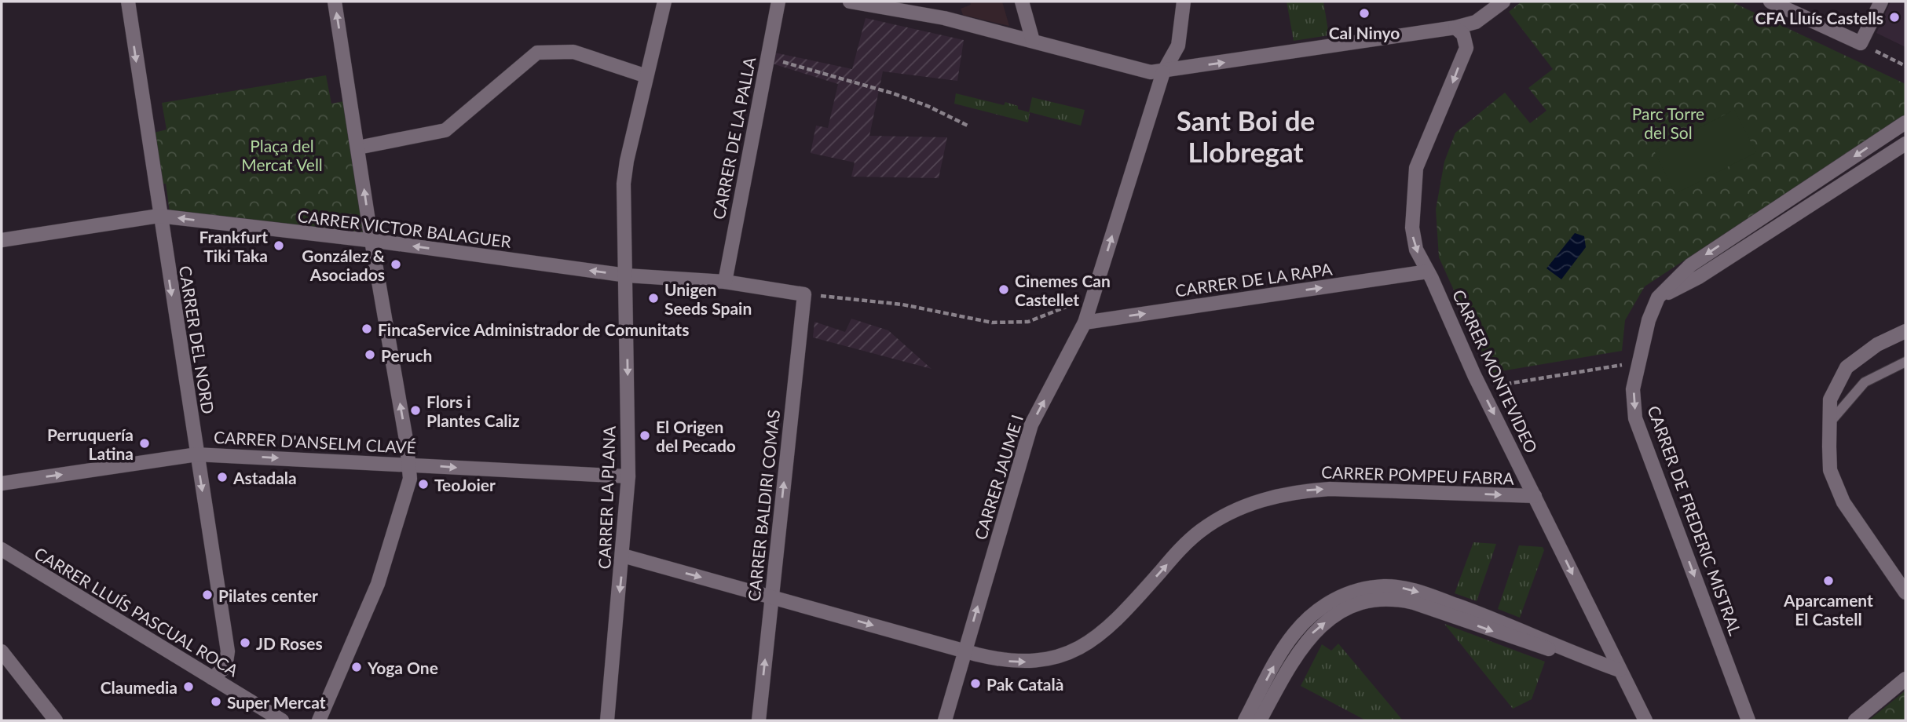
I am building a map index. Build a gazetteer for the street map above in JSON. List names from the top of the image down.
{
  "streets": {
    "street": [
      "CARRER DE LA PALLA",
      "CARRER VICTOR BALAGUER",
      "CARRER DE LA RAPA",
      "CARRER DEL NORD",
      "CARRER MONTEVIDEO",
      "CARRER D'ANSELM CLAVÉ",
      "CARRER POMPEU FABRA",
      "CARRER JAUME I",
      "CARRER LA PLANA",
      "CARRER BALDIRI COMAS",
      "CARRER DE FREDERIC MISTRAL",
      "CARRER LLUÍS PASCUAL ROCA"
    ]
  },
  "crossings": [
    ["CARRER DE LA PALLA", "CARRER VICTOR BALAGUER"],
    ["CARRER VICTOR BALAGUER", "CARRER DEL NORD"],
    ["CARRER VICTOR BALAGUER", "CARRER LA PLANA"],
    ["CARRER VICTOR BALAGUER", "CARRER BALDIRI COMAS"],
    ["CARRER DE LA RAPA", "CARRER MONTEVIDEO"],
    ["CARRER DE LA RAPA", "CARRER JAUME I"],
    ["CARRER DEL NORD", "CARRER D'ANSELM CLAVÉ"],
    ["CARRER DEL NORD", "CARRER LLUÍS PASCUAL ROCA"],
    ["CARRER MONTEVIDEO", "CARRER POMPEU FABRA"],
    ["CARRER D'ANSELM CLAVÉ", "CARRER LA PLANA"],
    ["CARRER POMPEU FABRA", "CARRER JAUME I"],
    ["CARRER POMPEU FABRA", "CARRER LA PLANA"],
    ["CARRER POMPEU FABRA", "CARRER BALDIRI COMAS"]
  ],
  "one_way": [
    "CARRER VICTOR BALAGUER",
    "CARRER DE LA RAPA",
    "CARRER DEL NORD",
    "CARRER MONTEVIDEO",
    "CARRER D'ANSELM CLAVÉ",
    "CARRER POMPEU FABRA",
    "CARRER JAUME I",
    "CARRER LA PLANA",
    "CARRER BALDIRI COMAS",
    "CARRER DE FREDERIC MISTRAL"
  ],
  "districts": ["Sant Boi de Llobregat"],
  "parks": ["Parc Torre del Sol", "Plaça del Mercat Vell"],
  "places": [
    "Cal Ninyo",
    "CFA Lluís Castells",
    "Frankfurt Tiki Taka",
    "González & Asociados",
    "Cinemes Can Castellet",
    "Unigen Seeds Spain",
    "FincaService Administrador de Comunitats",
    "Peruch",
    "Flors i Plantes Caliz",
    "El Origen del Pecado",
    "Perruquería Latina",
    "Astadala",
    "TeoJoier",
    "Aparcament El Castell",
    "Pilates center",
    "JD Roses",
    "Yoga One",
    "Pak Català",
    "Claumedia",
    "Super Mercat"
  ]
}
